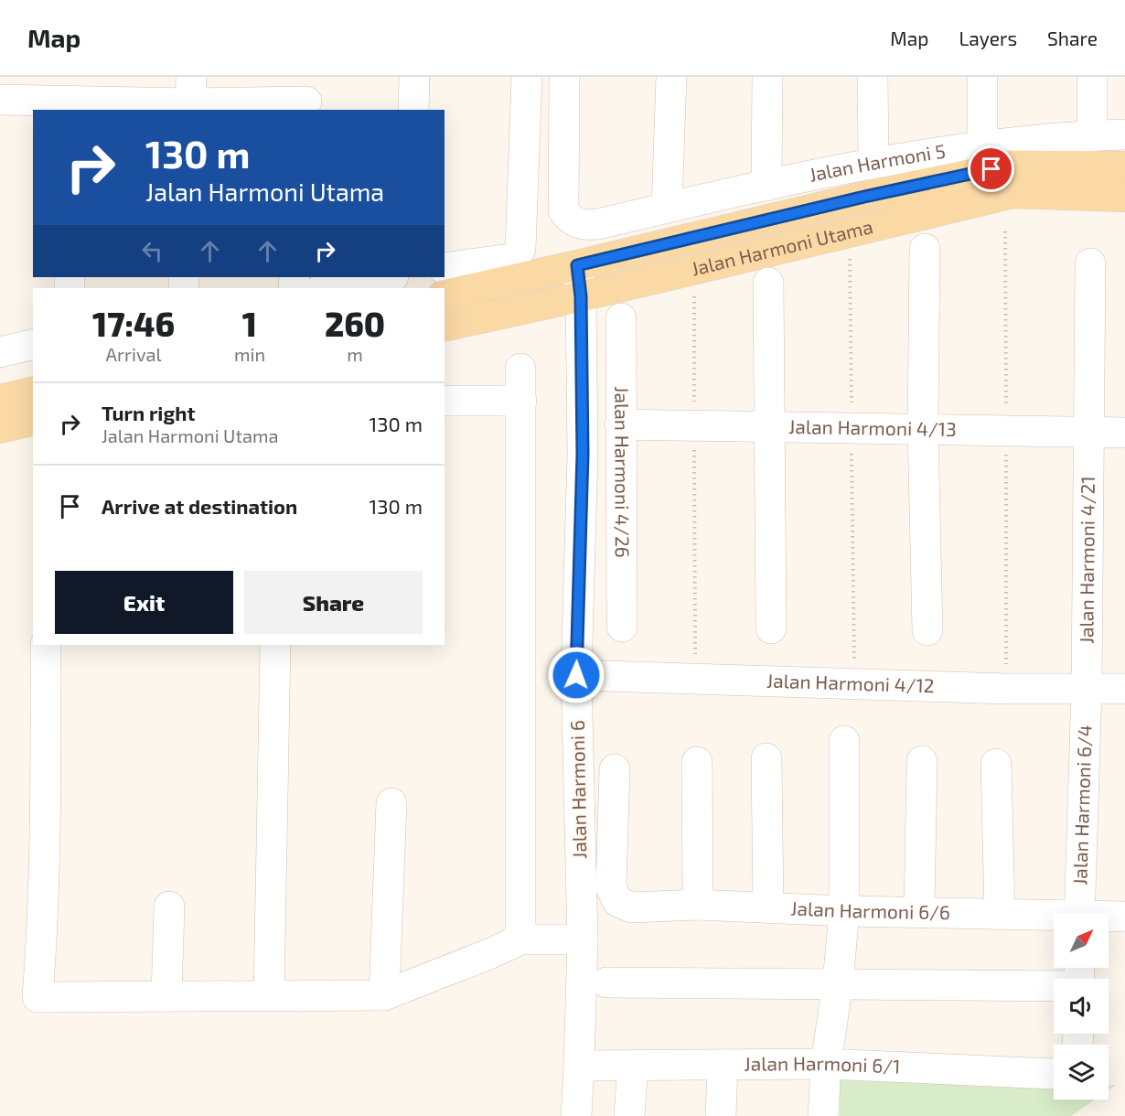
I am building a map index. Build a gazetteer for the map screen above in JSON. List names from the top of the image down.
{
  "streets": {
    "main road": ["Jalan Harmoni Utama"],
    "street": [
      "Jalan Harmoni 5",
      "Jalan Harmoni 4/13",
      "Jalan Harmoni 4/26",
      "Jalan Harmoni 4/21",
      "Jalan Harmoni 4/12",
      "Jalan Harmoni 6",
      "Jalan Harmoni 6/4",
      "Jalan Harmoni 6/6",
      "Jalan Harmoni 6/1"
    ]
  },
  "crossings": [
    ["Jalan Harmoni Utama", "Jalan Harmoni 6"],
    ["Jalan Harmoni 4/13", "Jalan Harmoni 4/26"],
    ["Jalan Harmoni 4/13", "Jalan Harmoni 4/21"],
    ["Jalan Harmoni 4/21", "Jalan Harmoni 4/12"],
    ["Jalan Harmoni 4/21", "Jalan Harmoni 6/4"],
    ["Jalan Harmoni 4/12", "Jalan Harmoni 6"],
    ["Jalan Harmoni 4/12", "Jalan Harmoni 6/4"],
    ["Jalan Harmoni 6", "Jalan Harmoni 6/1"]
  ],
  "north": "top right",
  "page": {
    "header": "Map",
    "nav": ["Map", "Layers", "Share"],
    "turn": ["130 m", "Jalan Harmoni Utama"],
    "eta": [
      "17:46",
      "Arrival",
      "1",
      "min",
      "260",
      "m"
    ],
    "list": [
      {
        "name": "Turn right",
        "note": "Jalan Harmoni Utama",
        "value": "130 m"
      },
      {
        "name": "Arrive at destination",
        "value": "130 m"
      }
    ],
    "buttons": ["Exit", "Share"]
  }
}
